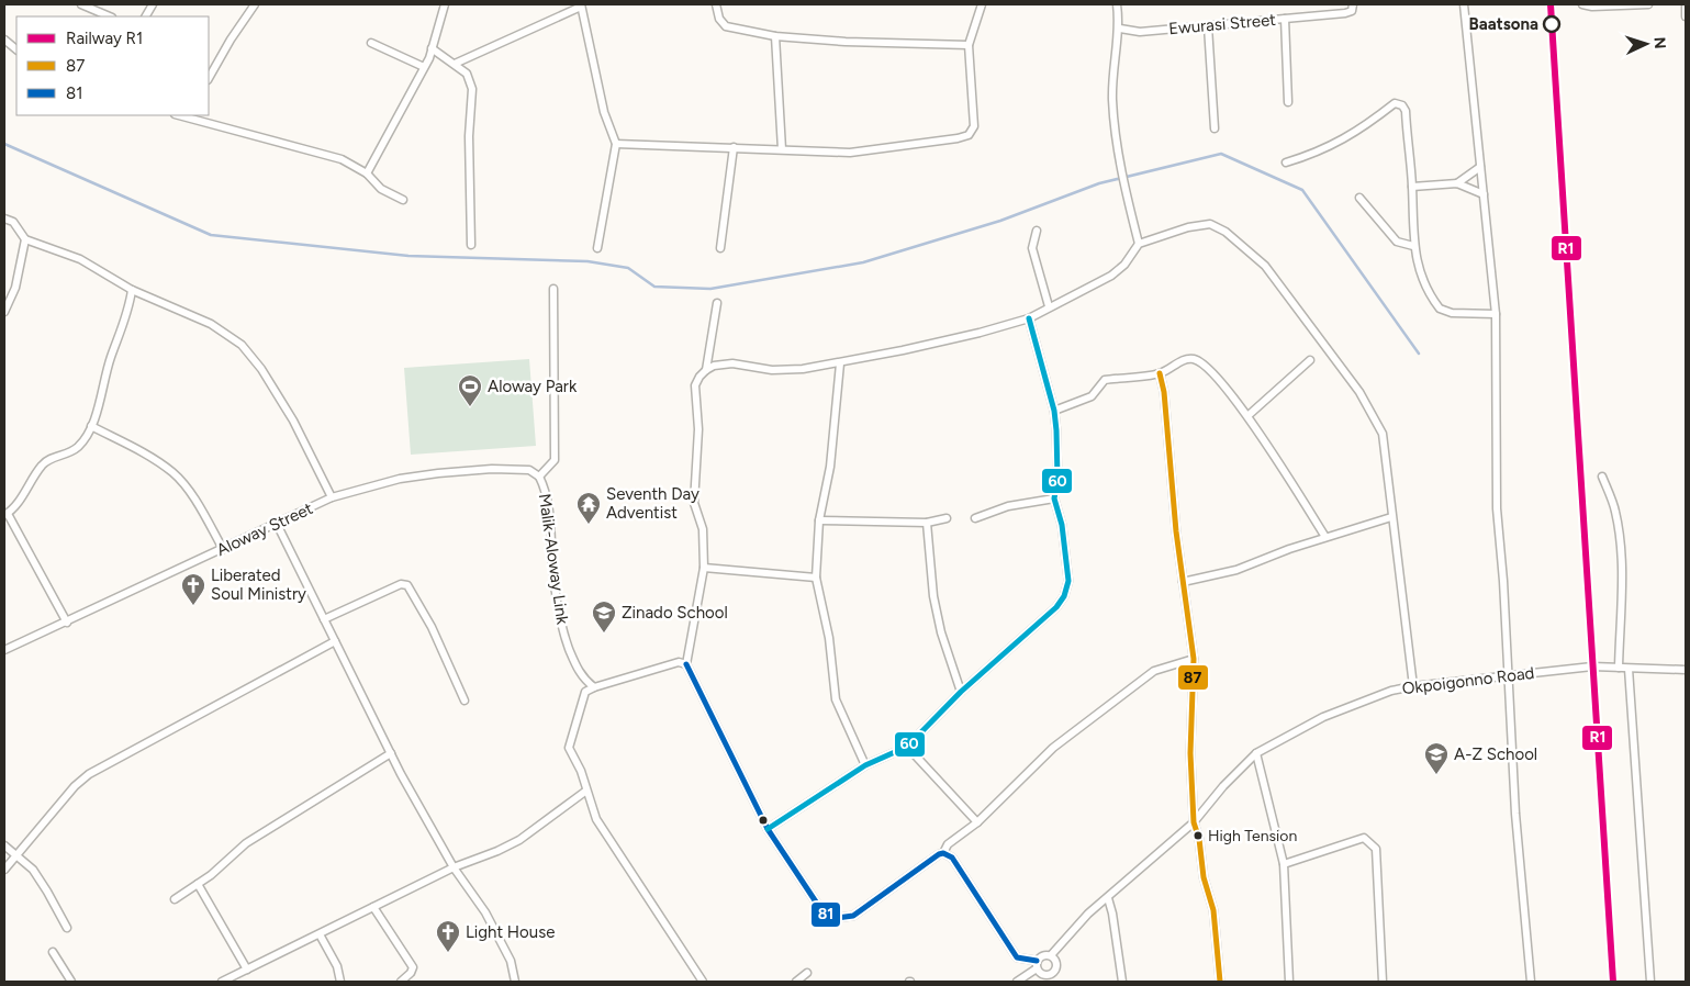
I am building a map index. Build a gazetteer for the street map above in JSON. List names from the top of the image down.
{
  "streets": {
    "street": [
      "Ewurasi Street",
      "Aloway Street",
      "Malik-Aloway Link",
      "Okpoigonno Road"
    ]
  },
  "crossings": [
    ["Aloway Street", "Malik-Aloway Link"]
  ],
  "places": {
    "other": ["Baatsona", "High Tension"],
    "sports": ["Aloway Park"],
    "temple": ["Seventh Day Adventist"],
    "church": ["Liberated Soul Ministry", "Light House"],
    "school or university": ["Zinado School", "A-Z School"]
  },
  "lines": [
    "rail line R1",
    "transit line 60",
    "transit line 87",
    "transit line 81"
  ],
  "legend": ["Railway R1", "87", "81"],
  "north": "right"
}
